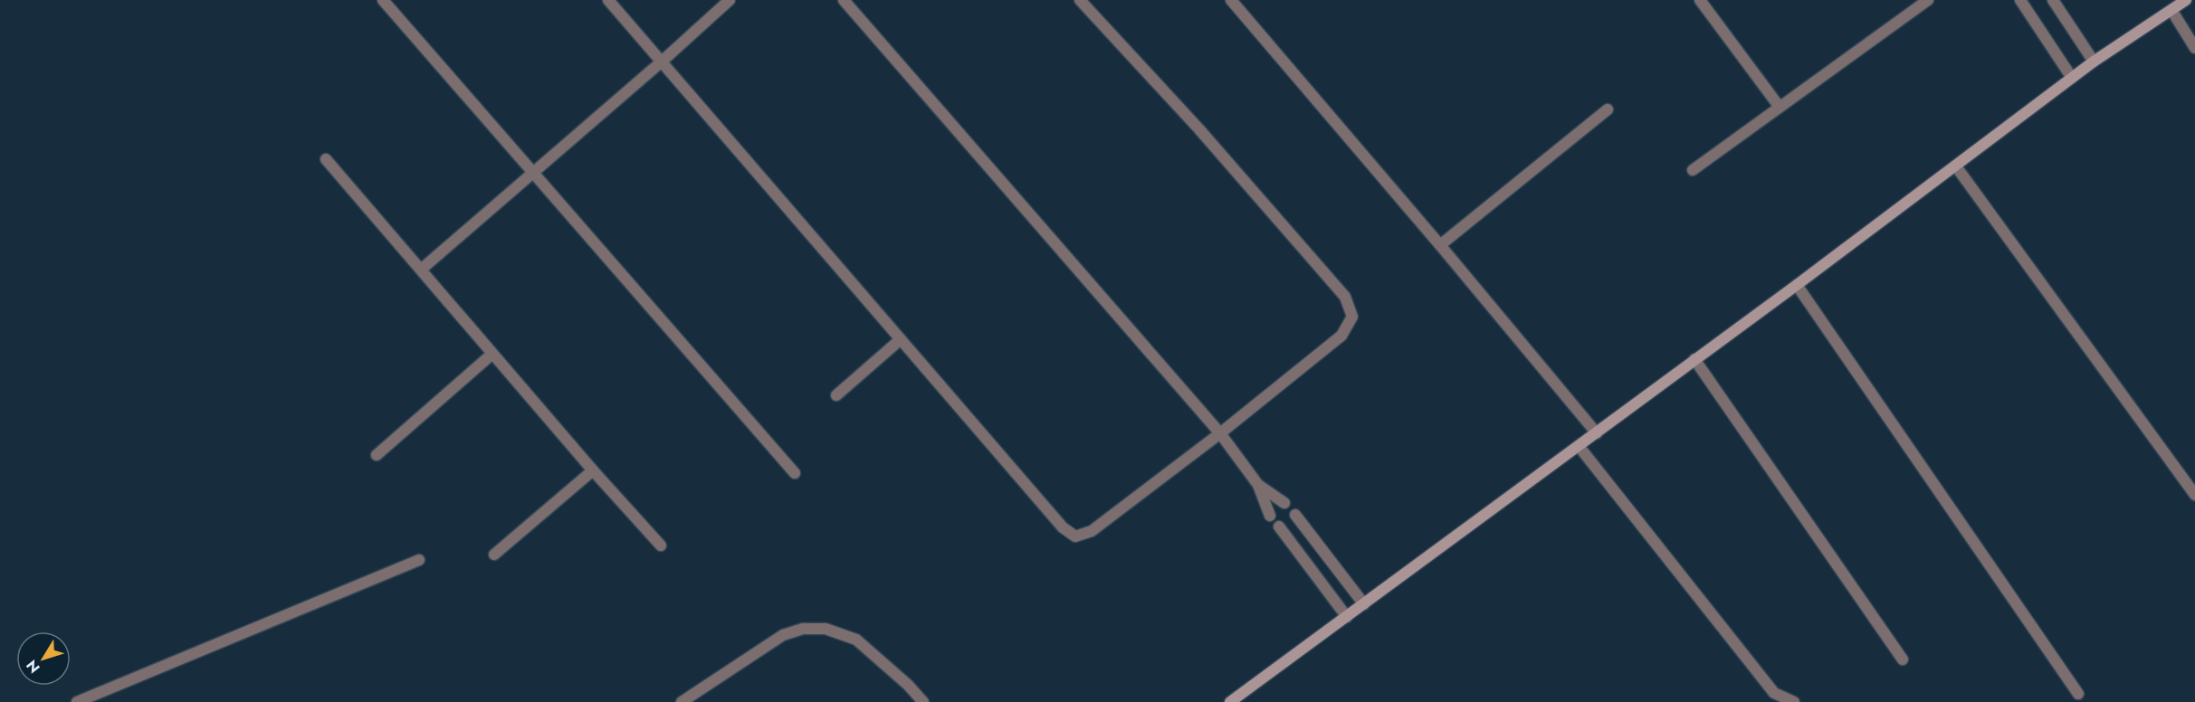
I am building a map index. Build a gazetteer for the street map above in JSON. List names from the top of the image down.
{
  "north": "bottom left"
}
